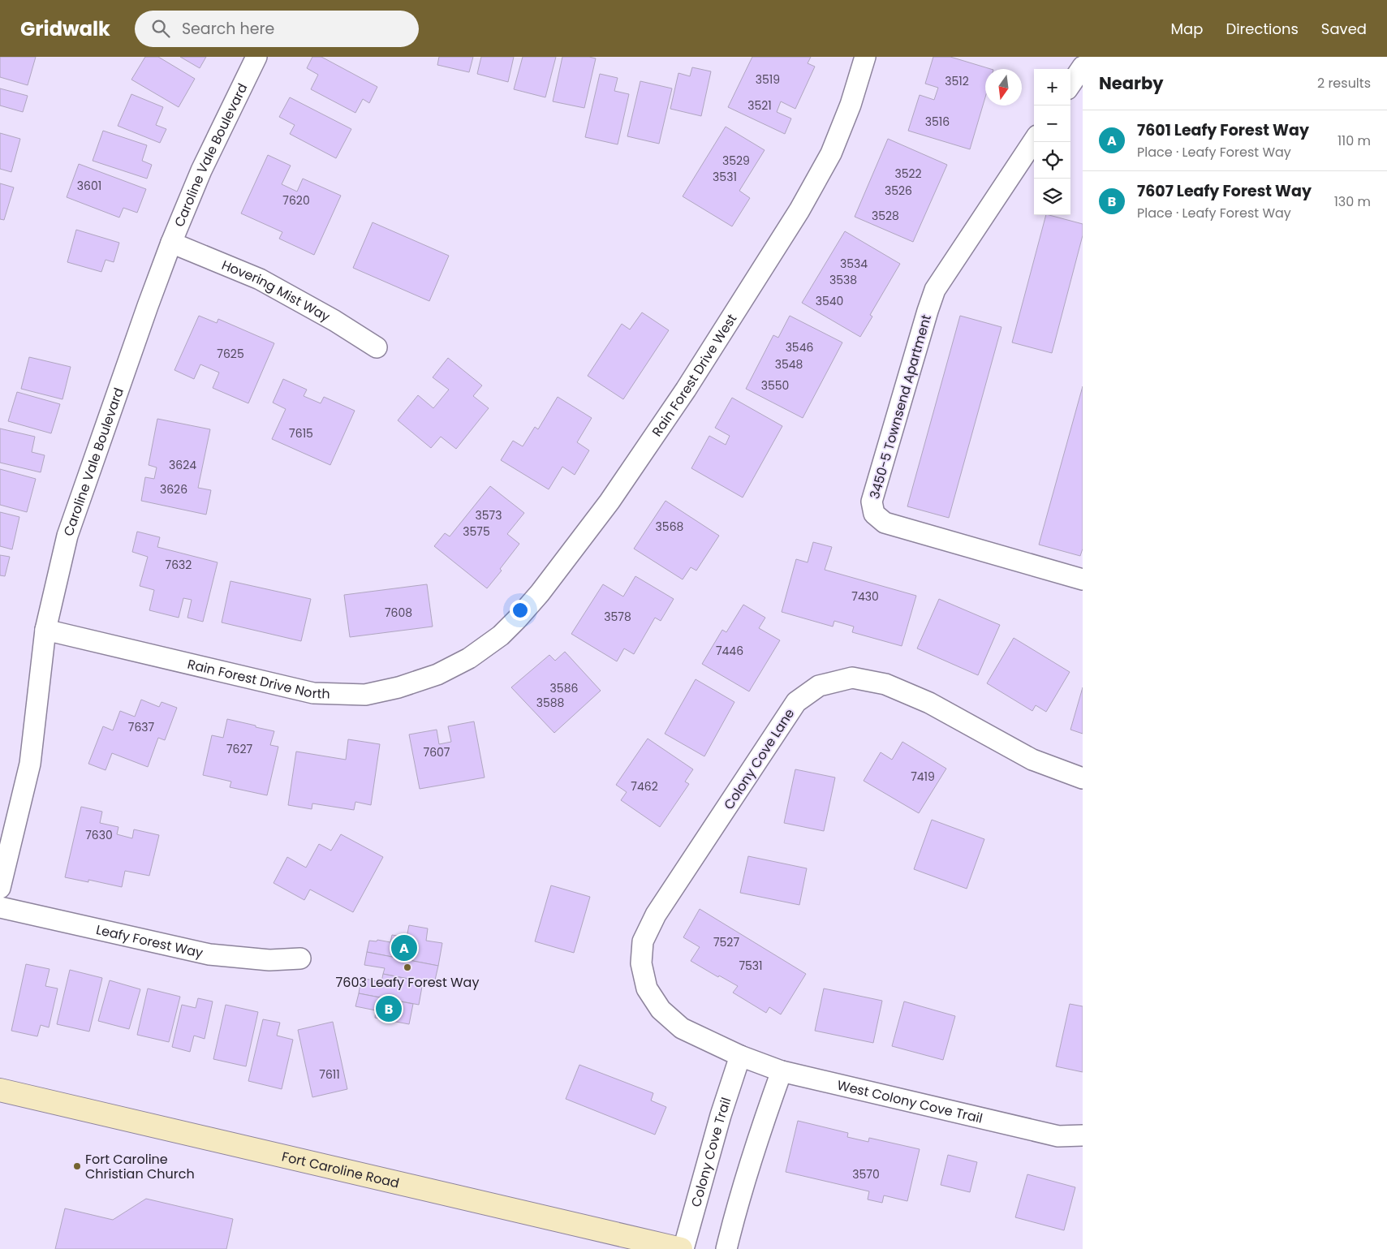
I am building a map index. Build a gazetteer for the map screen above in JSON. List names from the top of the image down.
{
  "streets": {
    "street": [
      "Caroline Vale Boulevard",
      "Hovering Mist Way",
      "Rain Forest Drive West",
      "3450-5 Townsend Apartment",
      "Rain Forest Drive North",
      "Colony Cove Lane",
      "Leafy Forest Way",
      "West Colony Cove Trail",
      "Colony Cove Trail",
      "Fort Caroline Road"
    ]
  },
  "crossings": [
    ["Caroline Vale Boulevard", "Hovering Mist Way"],
    ["Caroline Vale Boulevard", "Rain Forest Drive North"],
    ["Rain Forest Drive West", "Rain Forest Drive North"],
    ["Colony Cove Lane", "West Colony Cove Trail"],
    ["Colony Cove Lane", "Colony Cove Trail"],
    ["West Colony Cove Trail", "Colony Cove Trail"],
    ["Colony Cove Trail", "Fort Caroline Road"]
  ],
  "places": ["7603 Leafy Forest Way", "Fort Caroline Christian Church"],
  "house_numbers": [
    "3519",
    "3512",
    "3521",
    "3516",
    "3529",
    "3522",
    "3531",
    "3601",
    "3526",
    "7620",
    "3528",
    "3534",
    "3538",
    "3540",
    "3546",
    "7625",
    "3548",
    "3550",
    "7615",
    "3624",
    "3626",
    "3573",
    "3568",
    "3575",
    "7632",
    "7430",
    "7608",
    "3578",
    "7446",
    "3586",
    "3588",
    "7637",
    "7627",
    "7607",
    "7419",
    "7462",
    "7630",
    "7527",
    "7531",
    "7611",
    "3570"
  ],
  "north": "bottom",
  "page": {
    "header": "Gridwalk",
    "search": "Search here",
    "nav": ["Map", "Directions", "Saved"],
    "heading": ["Nearby", "2 results"],
    "map_buttons": ["+", "−"],
    "list": [
      {
        "mark": "A",
        "name": "7601 Leafy Forest Way",
        "note": "Place · Leafy Forest Way",
        "value": "110 m"
      },
      {
        "mark": "B",
        "name": "7607 Leafy Forest Way",
        "note": "Place · Leafy Forest Way",
        "value": "130 m"
      }
    ],
    "pins": ["A", "B"]
  }
}
